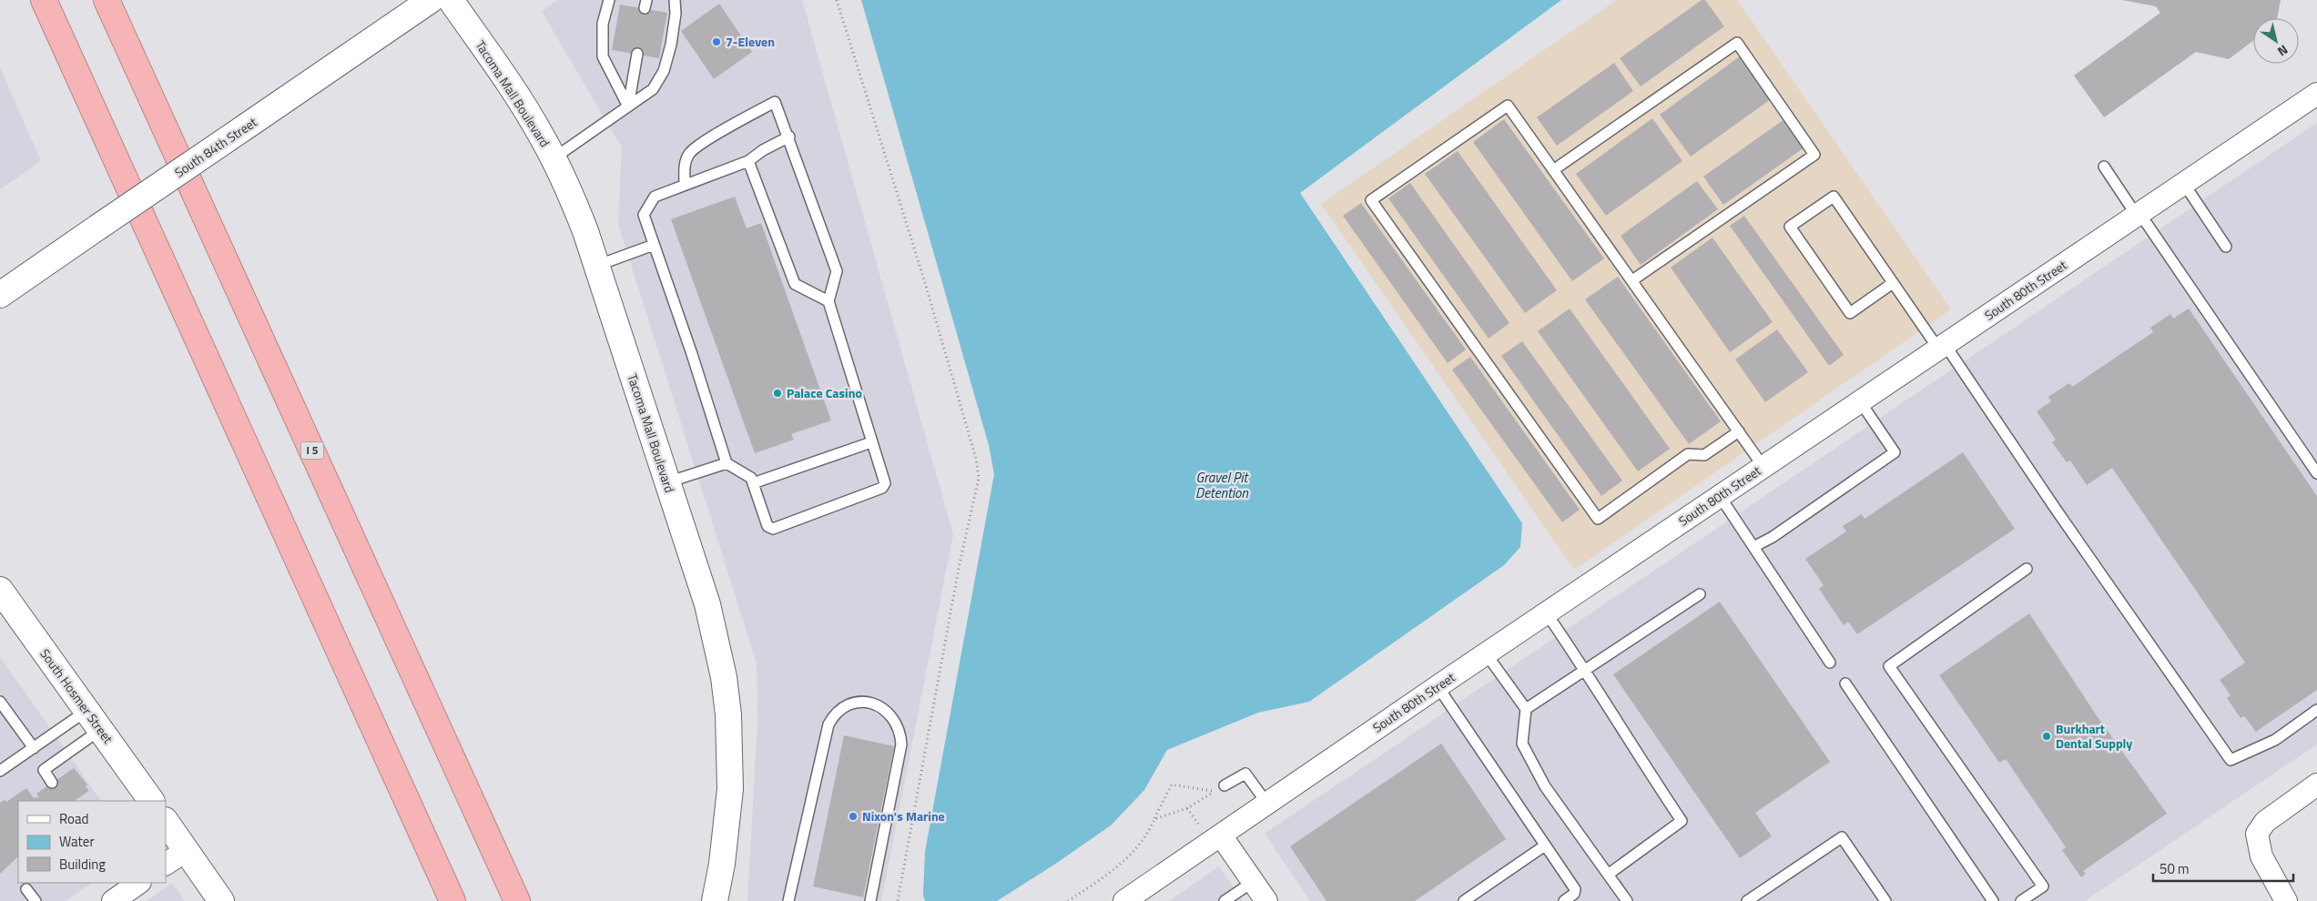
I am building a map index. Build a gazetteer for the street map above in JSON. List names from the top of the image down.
{
  "streets": {
    "highway": ["I 5"],
    "main road": ["Tacoma Mall Boulevard", "South 84th Street", "South Hosmer Street"],
    "street": ["South 80th Street"]
  },
  "water": ["Gravel Pit Detention"],
  "places": [
    "7-Eleven",
    "Palace Casino",
    "Burkhart Dental Supply",
    "Nixon's Marine"
  ],
  "legend": ["Road", "Water", "Building"],
  "scale_bar": "50 m",
  "north": "bottom right"
}
